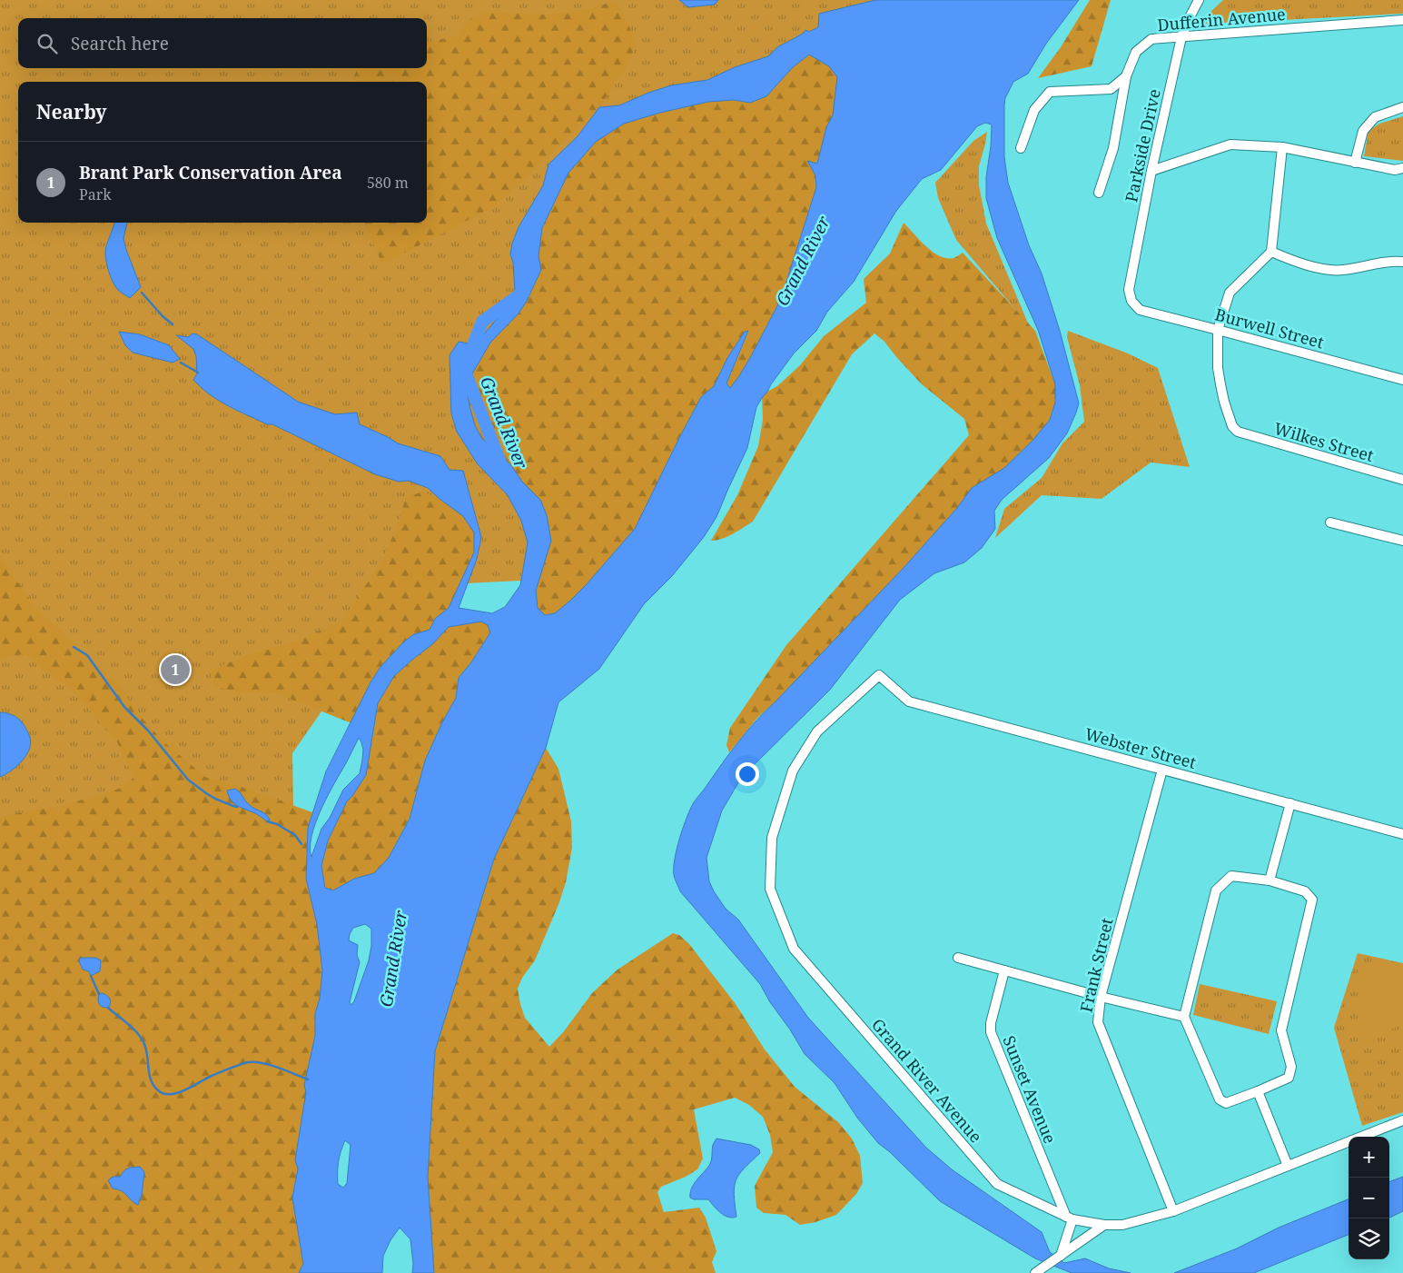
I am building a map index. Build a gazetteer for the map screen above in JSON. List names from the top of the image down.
{
  "streets": {
    "street": [
      "Dufferin Avenue",
      "Parkside Drive",
      "Burwell Street",
      "Wilkes Street",
      "Webster Street",
      "Frank Street",
      "Grand River Avenue",
      "Sunset Avenue"
    ]
  },
  "crossings": [
    ["Dufferin Avenue", "Parkside Drive"],
    ["Parkside Drive", "Burwell Street"],
    ["Burwell Street", "Wilkes Street"],
    ["Webster Street", "Frank Street"],
    ["Webster Street", "Grand River Avenue"],
    ["Frank Street", "Grand River Avenue"],
    ["Grand River Avenue", "Sunset Avenue"]
  ],
  "water": ["Grand River"],
  "page": {
    "search": "Search here",
    "heading": "Nearby",
    "list": [
      {
        "mark": "1",
        "name": "Brant Park Conservation Area",
        "note": "Park",
        "value": "580 m"
      }
    ],
    "pins": "1",
    "map_buttons": ["+", "−"]
  }
}
